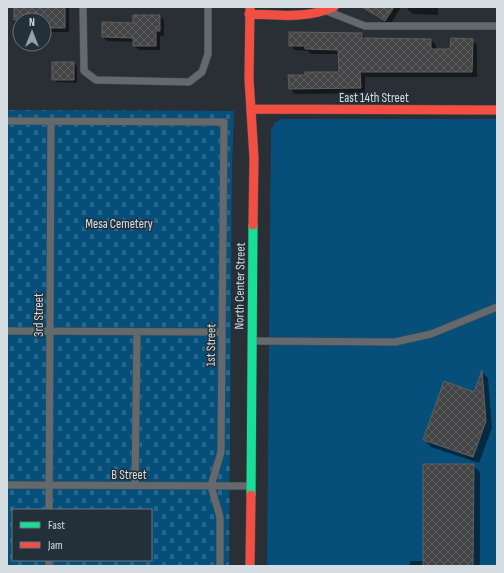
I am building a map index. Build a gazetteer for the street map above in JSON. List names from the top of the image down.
{
  "streets": {
    "street": ["East 14th Street", "North Center Street"],
    "lane": ["3rd Street", "1st Street", "B Street"]
  },
  "crossings": [
    ["East 14th Street", "North Center Street"],
    ["North Center Street", "B Street"],
    ["3rd Street", "1st Street"],
    ["3rd Street", "B Street"],
    ["1st Street", "B Street"]
  ],
  "parks": ["Mesa Cemetery"],
  "legend": ["Fast", "Jam"],
  "north": "top"
}
